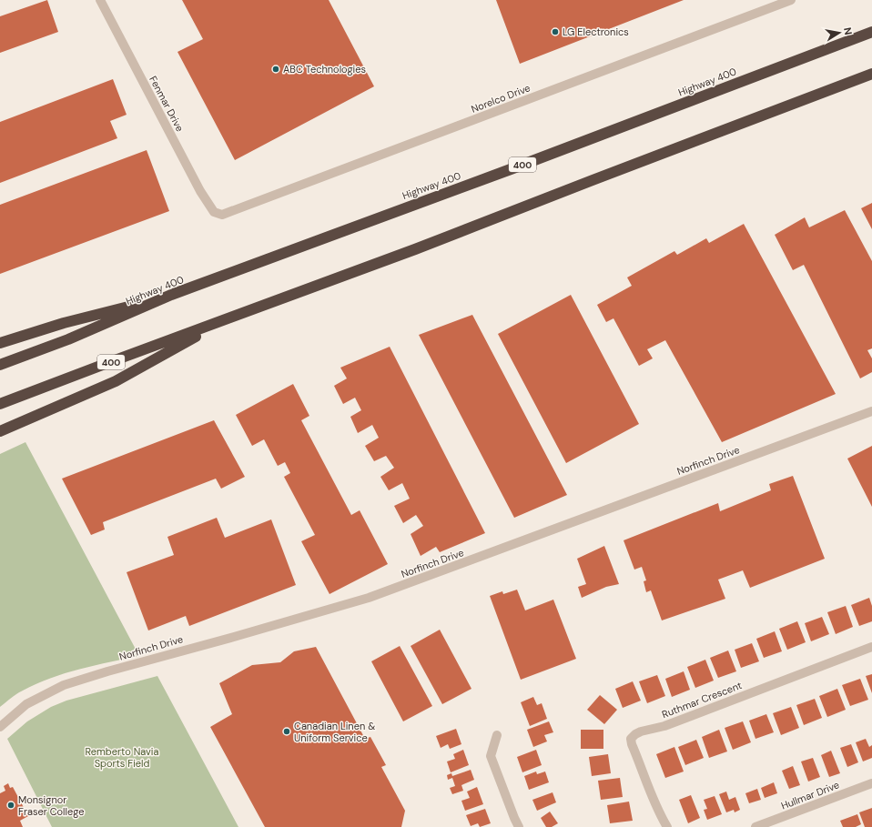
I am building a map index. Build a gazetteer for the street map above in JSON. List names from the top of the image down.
{
  "streets": {
    "highway": ["Highway 400", "400"],
    "street": [
      "Norelco Drive",
      "Fenmar Drive",
      "Norfinch Drive",
      "Ruthmar Crescent",
      "Hullmar Drive"
    ]
  },
  "crossings": [
    ["Norelco Drive", "Fenmar Drive"]
  ],
  "parks": ["Remberto Navia Sports Field"],
  "places": [
    "LG Electronics",
    "ABC Technologies",
    "Canadian Linen & Uniform Service",
    "Monsignor Fraser College"
  ],
  "north": "right"
}
